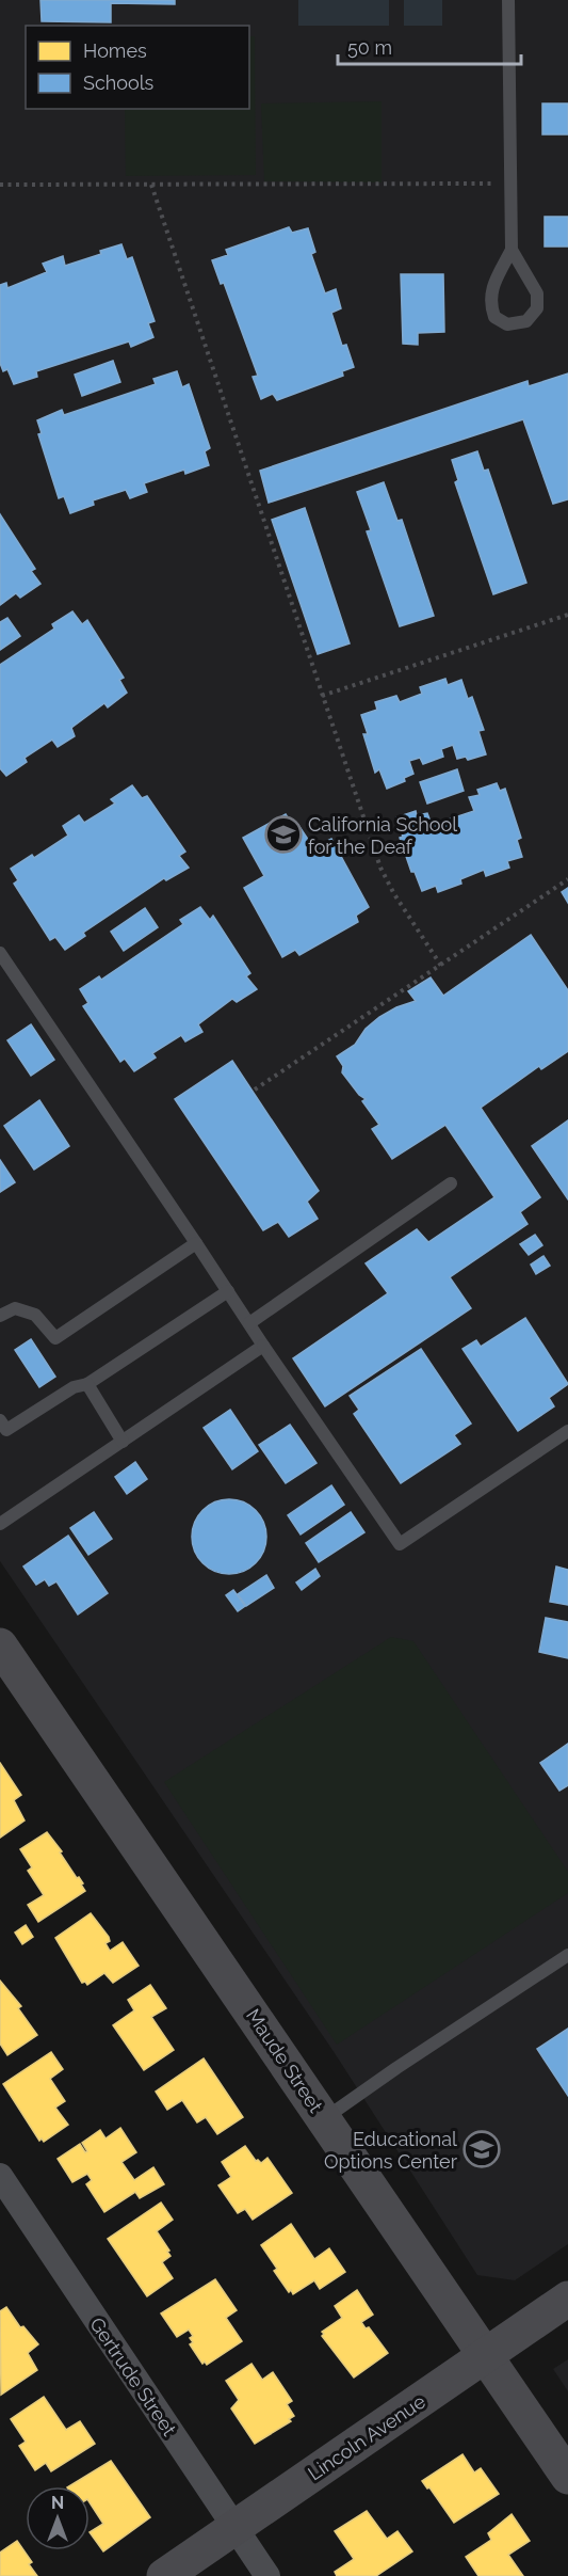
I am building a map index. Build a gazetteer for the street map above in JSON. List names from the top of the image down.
{
  "streets": {
    "street": ["Maude Street", "Gertrude Street", "Lincoln Avenue"]
  },
  "crossings": [
    ["Maude Street", "Lincoln Avenue"],
    ["Gertrude Street", "Lincoln Avenue"]
  ],
  "places": {
    "school or university": ["California School for the Deaf", "Educational Options Center"]
  },
  "legend": ["Homes", "Schools"],
  "scale_bar": "50 m",
  "north": "top"
}
